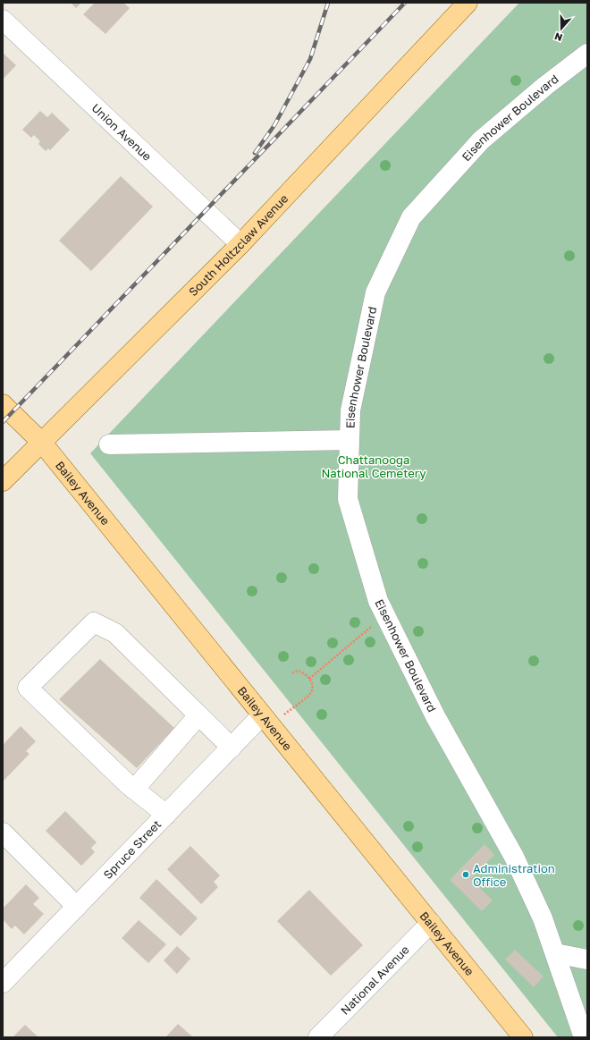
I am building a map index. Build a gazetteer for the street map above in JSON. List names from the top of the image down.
{
  "streets": {
    "main road": ["South Holtzclaw Avenue", "Bailey Avenue"],
    "street": [
      "Eisenhower Boulevard",
      "Union Avenue",
      "Spruce Street",
      "National Avenue"
    ]
  },
  "crossings": [
    ["Union Avenue", "South Holtzclaw Avenue"],
    ["South Holtzclaw Avenue", "Bailey Avenue"],
    ["Bailey Avenue", "Spruce Street"],
    ["Bailey Avenue", "National Avenue"]
  ],
  "parks": ["Chattanooga National Cemetery"],
  "places": ["Administration Office"],
  "north": "bottom"
}
